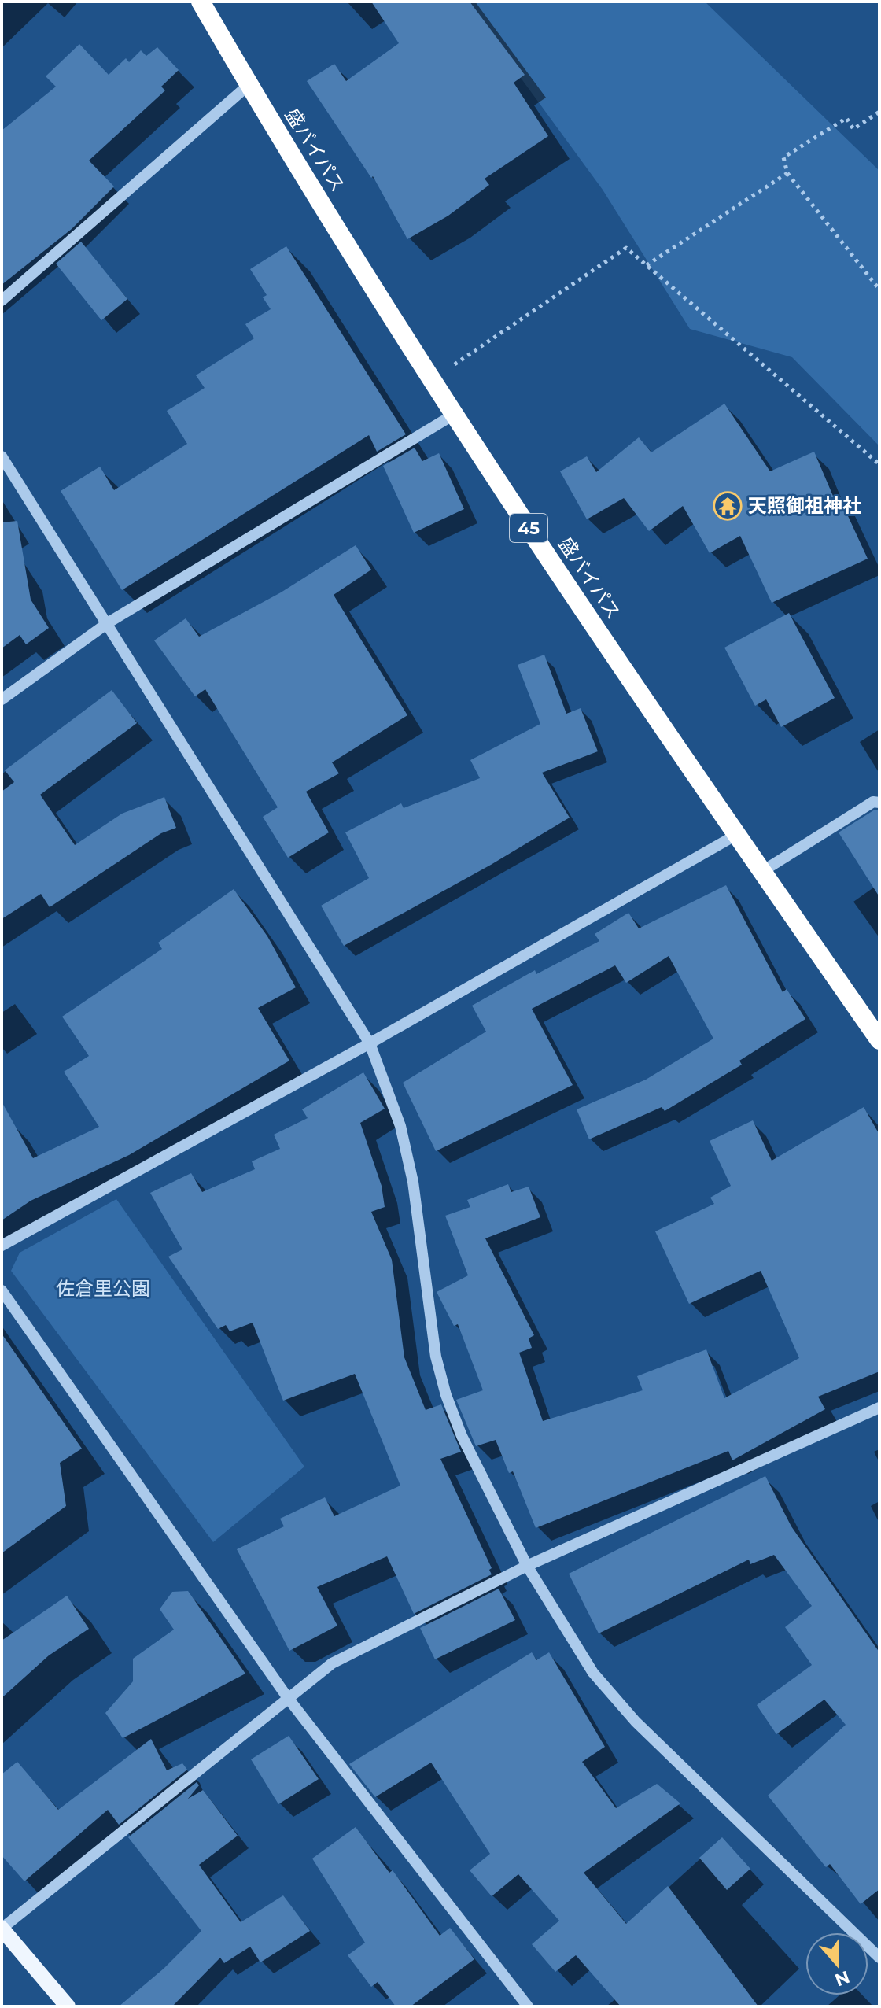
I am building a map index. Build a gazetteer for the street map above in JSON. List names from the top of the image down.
{
  "streets": {
    "highway": ["盛バイパス", "45"]
  },
  "parks": ["佐倉里公園"],
  "places": {
    "temple": ["天照御祖神社"]
  },
  "north": "bottom"
}
